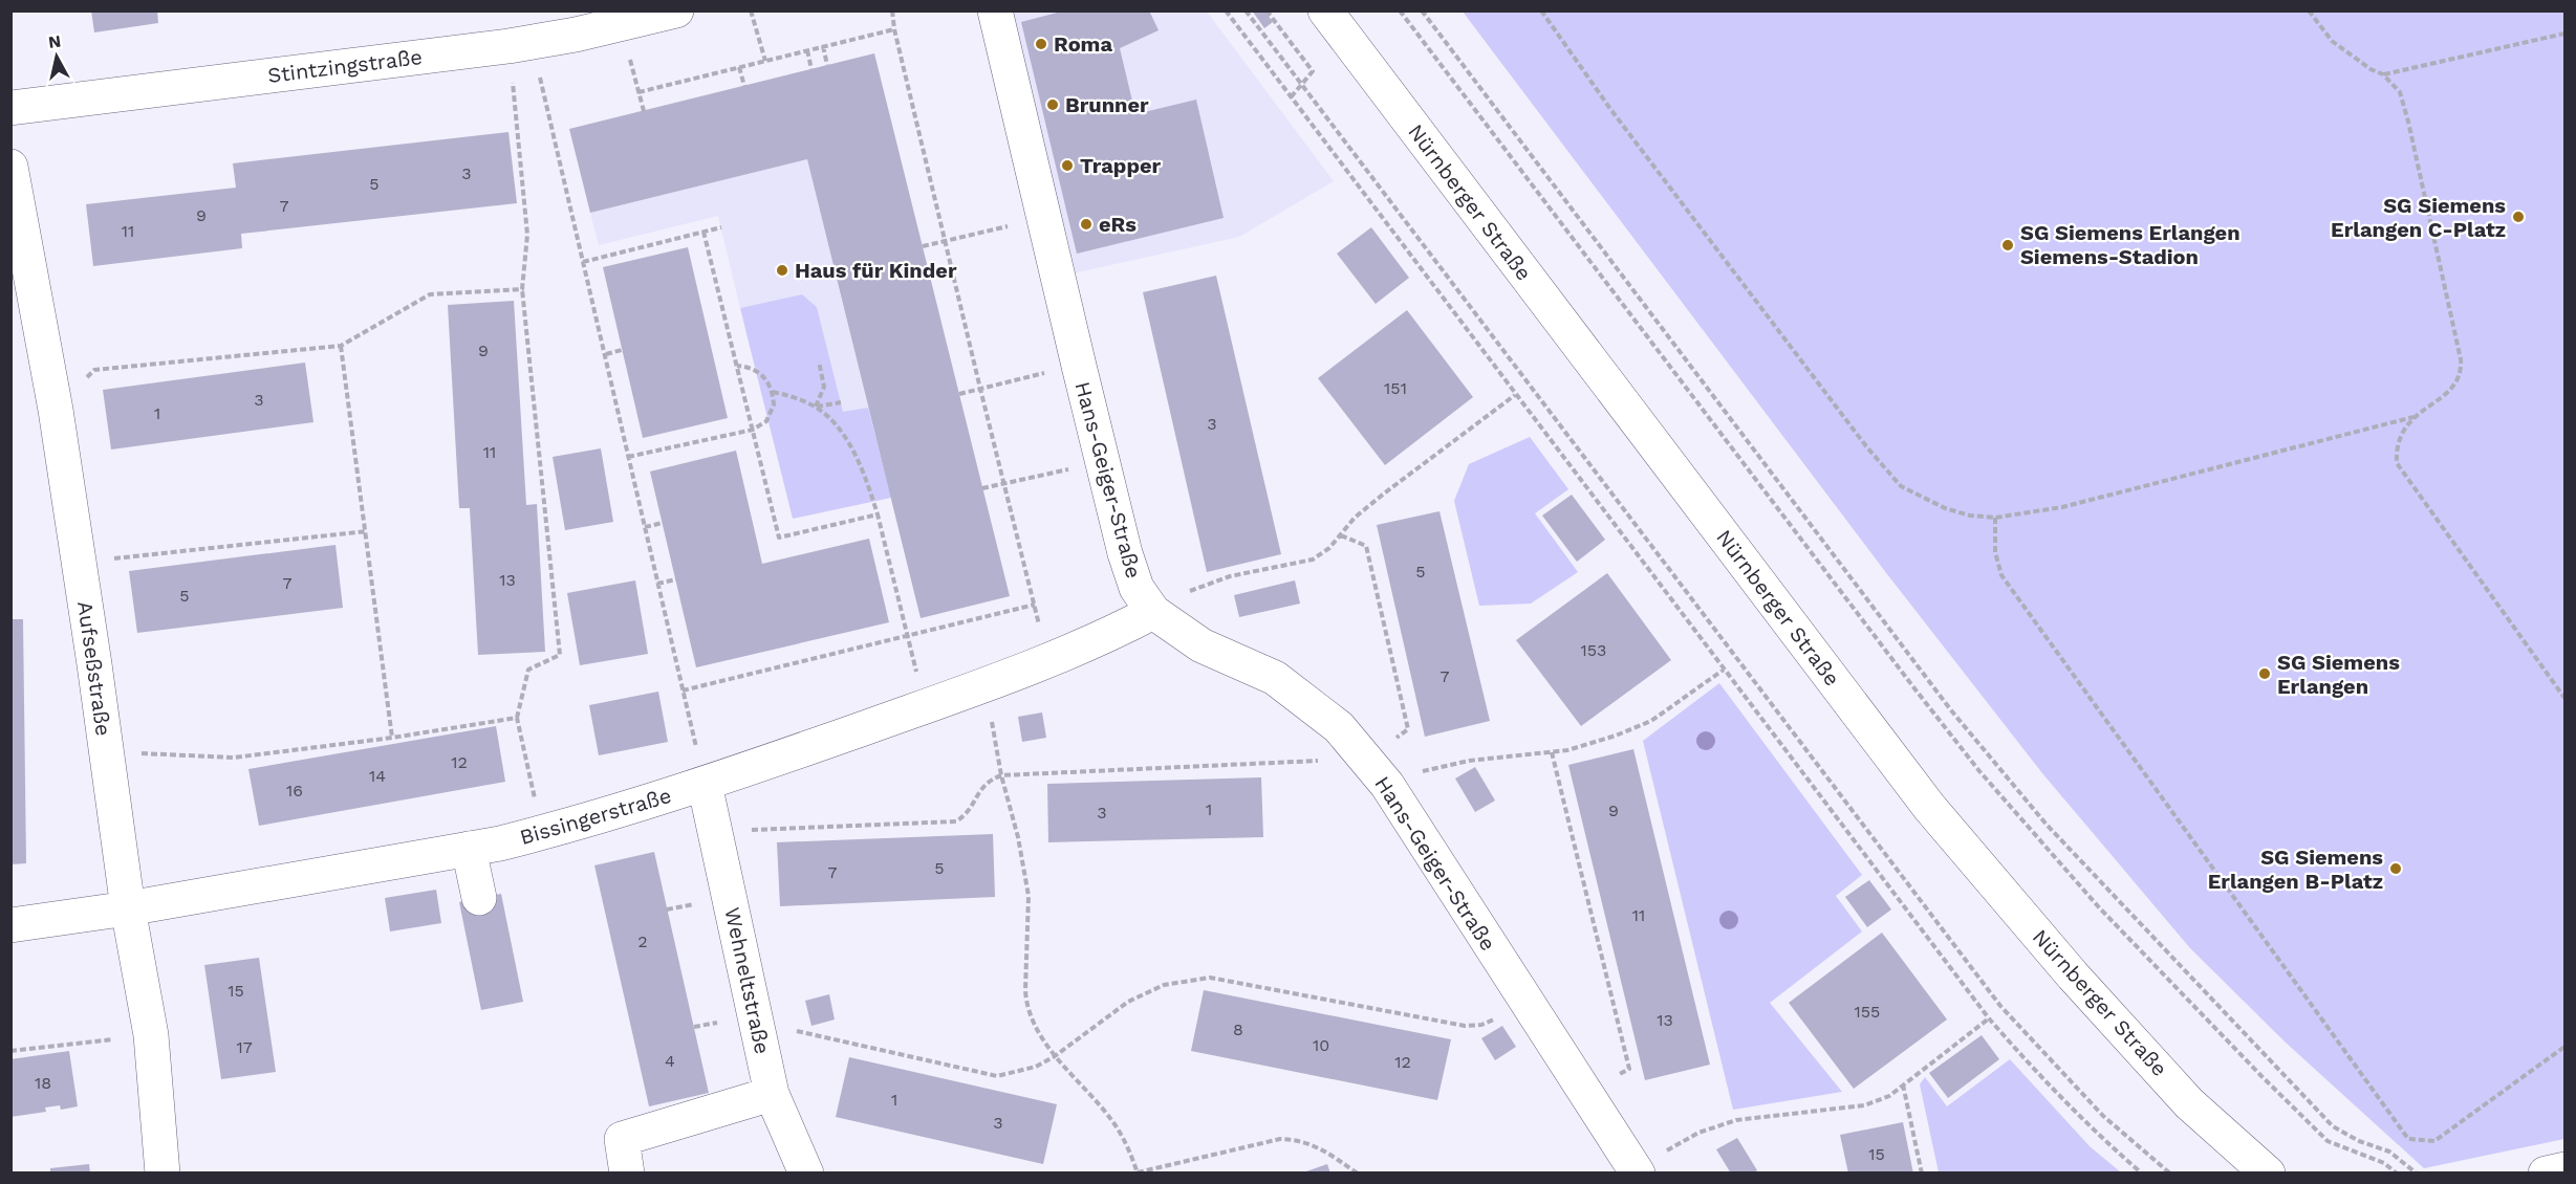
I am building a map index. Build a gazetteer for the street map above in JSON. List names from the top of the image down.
{
  "streets": {
    "street": [
      "Stintzingstraße",
      "Nürnberger Straße",
      "Hans-Geiger-Straße",
      "Aufseßstraße",
      "Bissingerstraße",
      "Wehneltstraße"
    ]
  },
  "crossings": [
    ["Hans-Geiger-Straße", "Bissingerstraße"],
    ["Aufseßstraße", "Bissingerstraße"],
    ["Bissingerstraße", "Wehneltstraße"]
  ],
  "places": [
    "Roma",
    "Brunner",
    "Trapper",
    "SG Siemens Erlangen C-Platz",
    "eRs",
    "SG Siemens Erlangen Siemens-Stadion",
    "Haus für Kinder",
    "SG Siemens Erlangen",
    "SG Siemens Erlangen B-Platz"
  ],
  "house_numbers": [
    "3",
    "5",
    "7",
    "9",
    "11",
    "9",
    "151",
    "3",
    "1",
    "3",
    "11",
    "5",
    "13",
    "7",
    "5",
    "153",
    "7",
    "12",
    "14",
    "16",
    "1",
    "9",
    "3",
    "5",
    "7",
    "11",
    "2",
    "15",
    "155",
    "13",
    "8",
    "10",
    "17",
    "4",
    "12",
    "18",
    "1",
    "3",
    "15"
  ],
  "north": "top"
}
